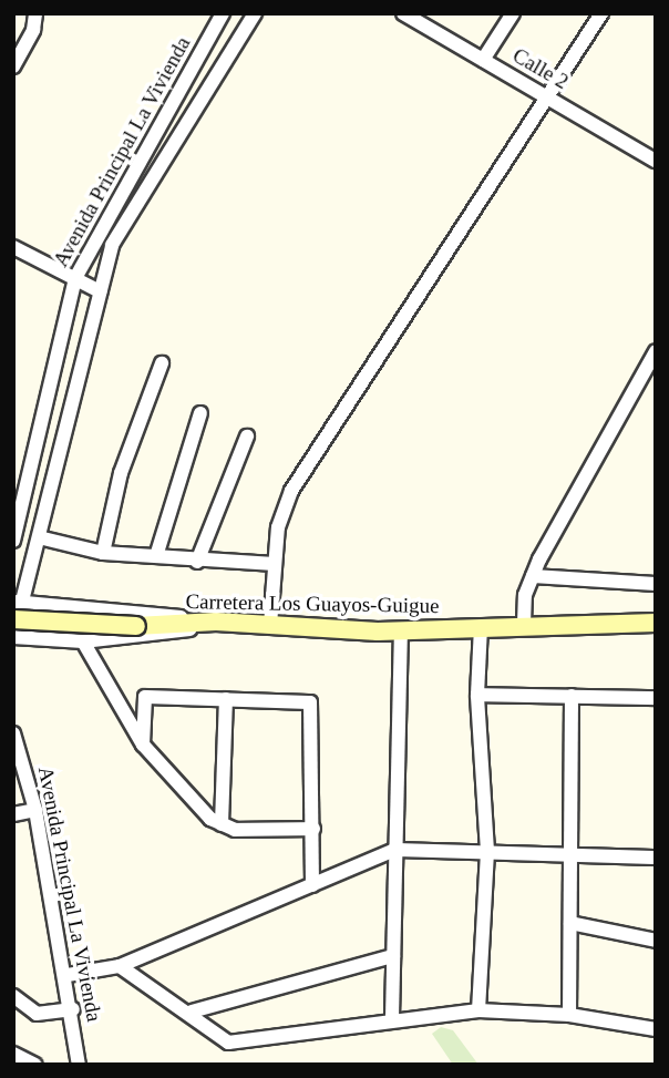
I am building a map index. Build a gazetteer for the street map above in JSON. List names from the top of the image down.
{
  "streets": {
    "main road": ["Carretera Los Guayos-Guigue"],
    "street": ["Calle 2", "Avenida Principal La Vivienda"]
  },
  "crossings": [
    ["Avenida Principal La Vivienda", "Carretera Los Guayos-Guigue"]
  ]
}
